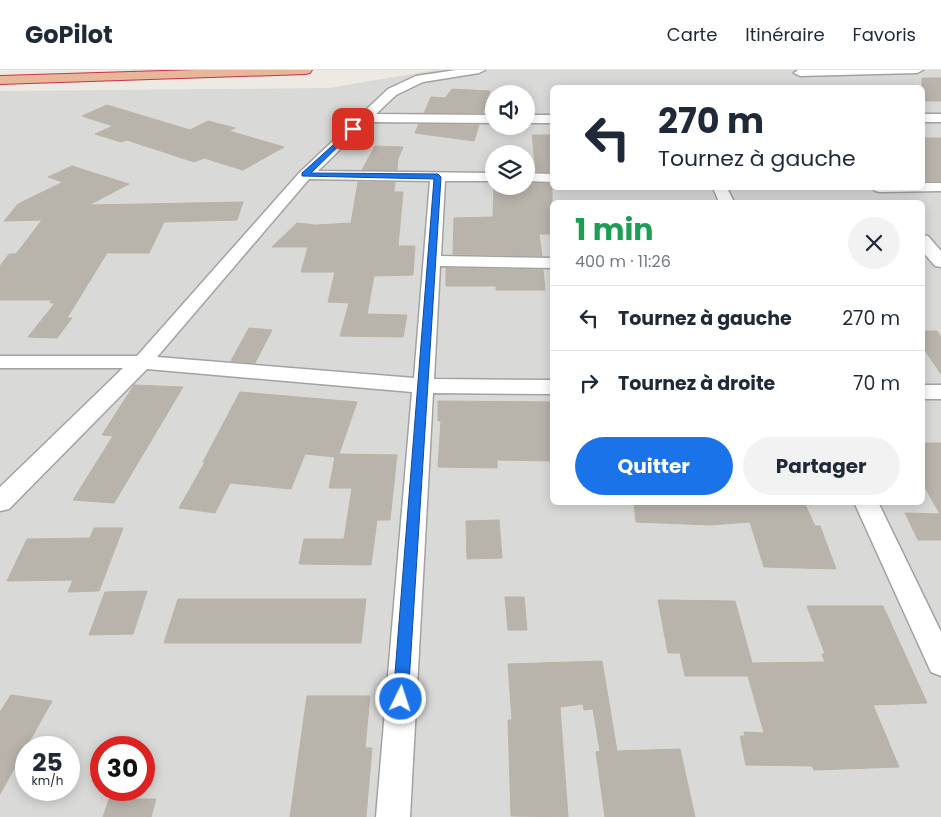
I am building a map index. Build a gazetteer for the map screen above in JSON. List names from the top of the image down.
{
  "page": {
    "header": "GoPilot",
    "nav": ["Carte", "Itinéraire", "Favoris"],
    "turn": ["270 m", "Tournez à gauche"],
    "heading": ["1 min", "400 m · 11:26"],
    "list": [
      {
        "name": "Tournez à gauche",
        "value": "270 m"
      },
      {
        "name": "Tournez à droite",
        "value": "70 m"
      }
    ],
    "buttons": ["Quitter", "Partager"],
    "speed": "25 km/h",
    "limit": "30"
  }
}
